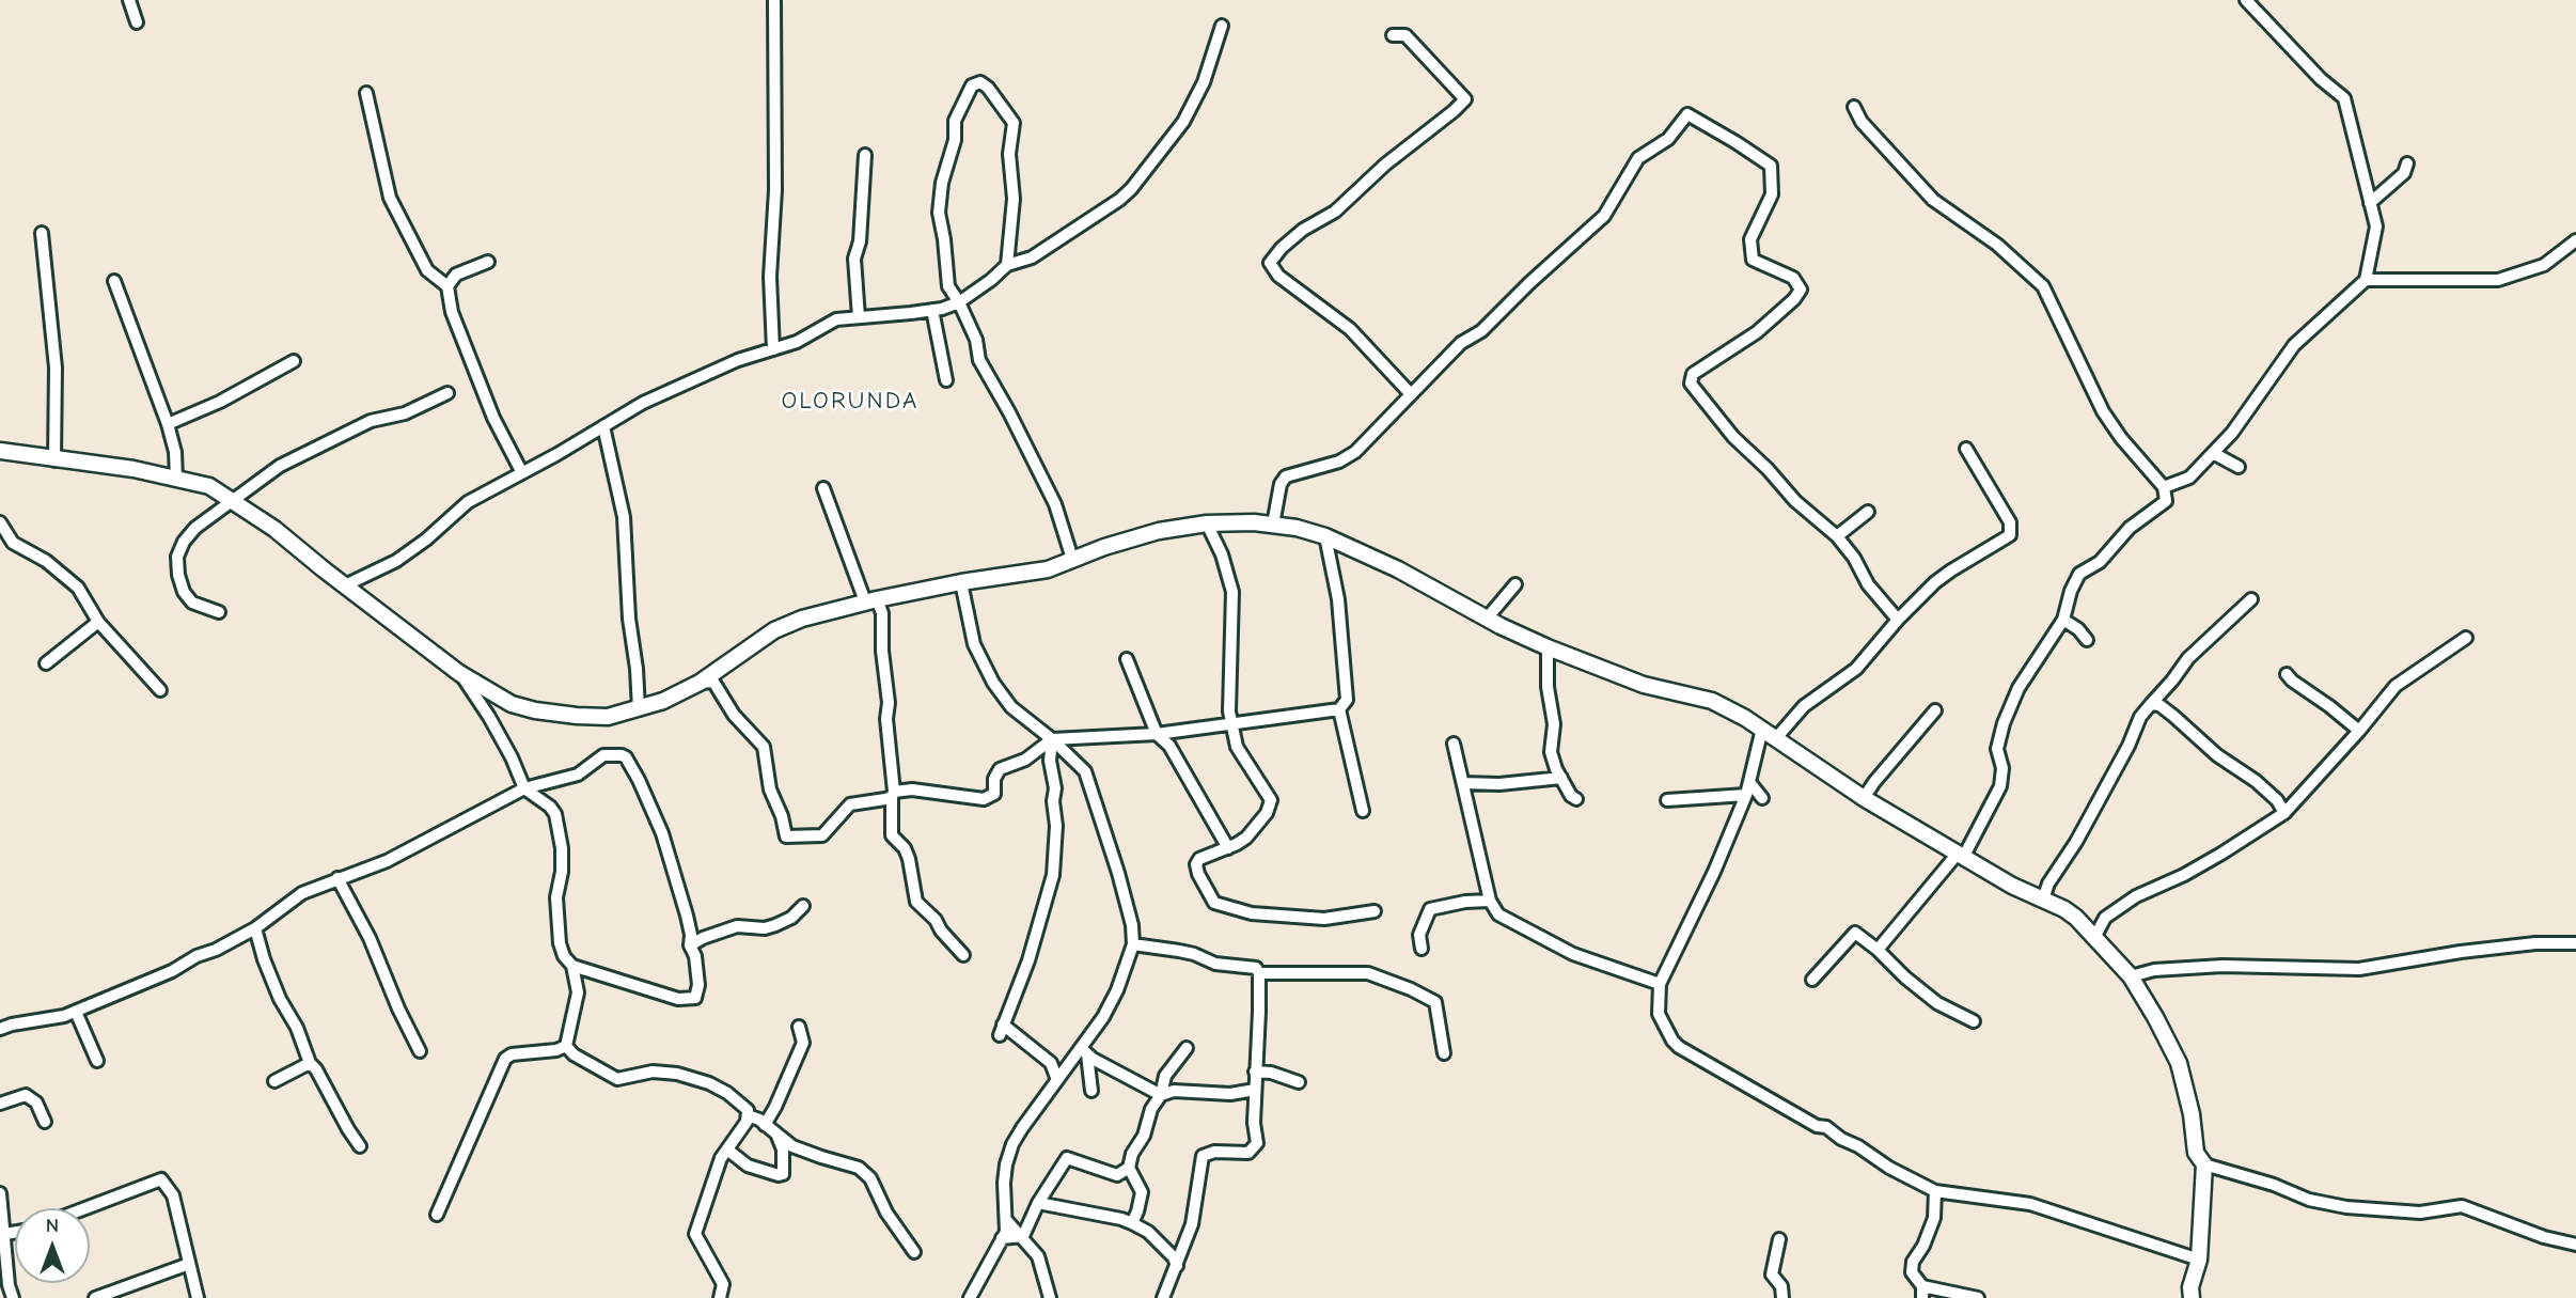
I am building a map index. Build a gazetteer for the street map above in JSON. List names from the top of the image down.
{
  "districts": ["OLORUNDA"],
  "north": "top"
}
